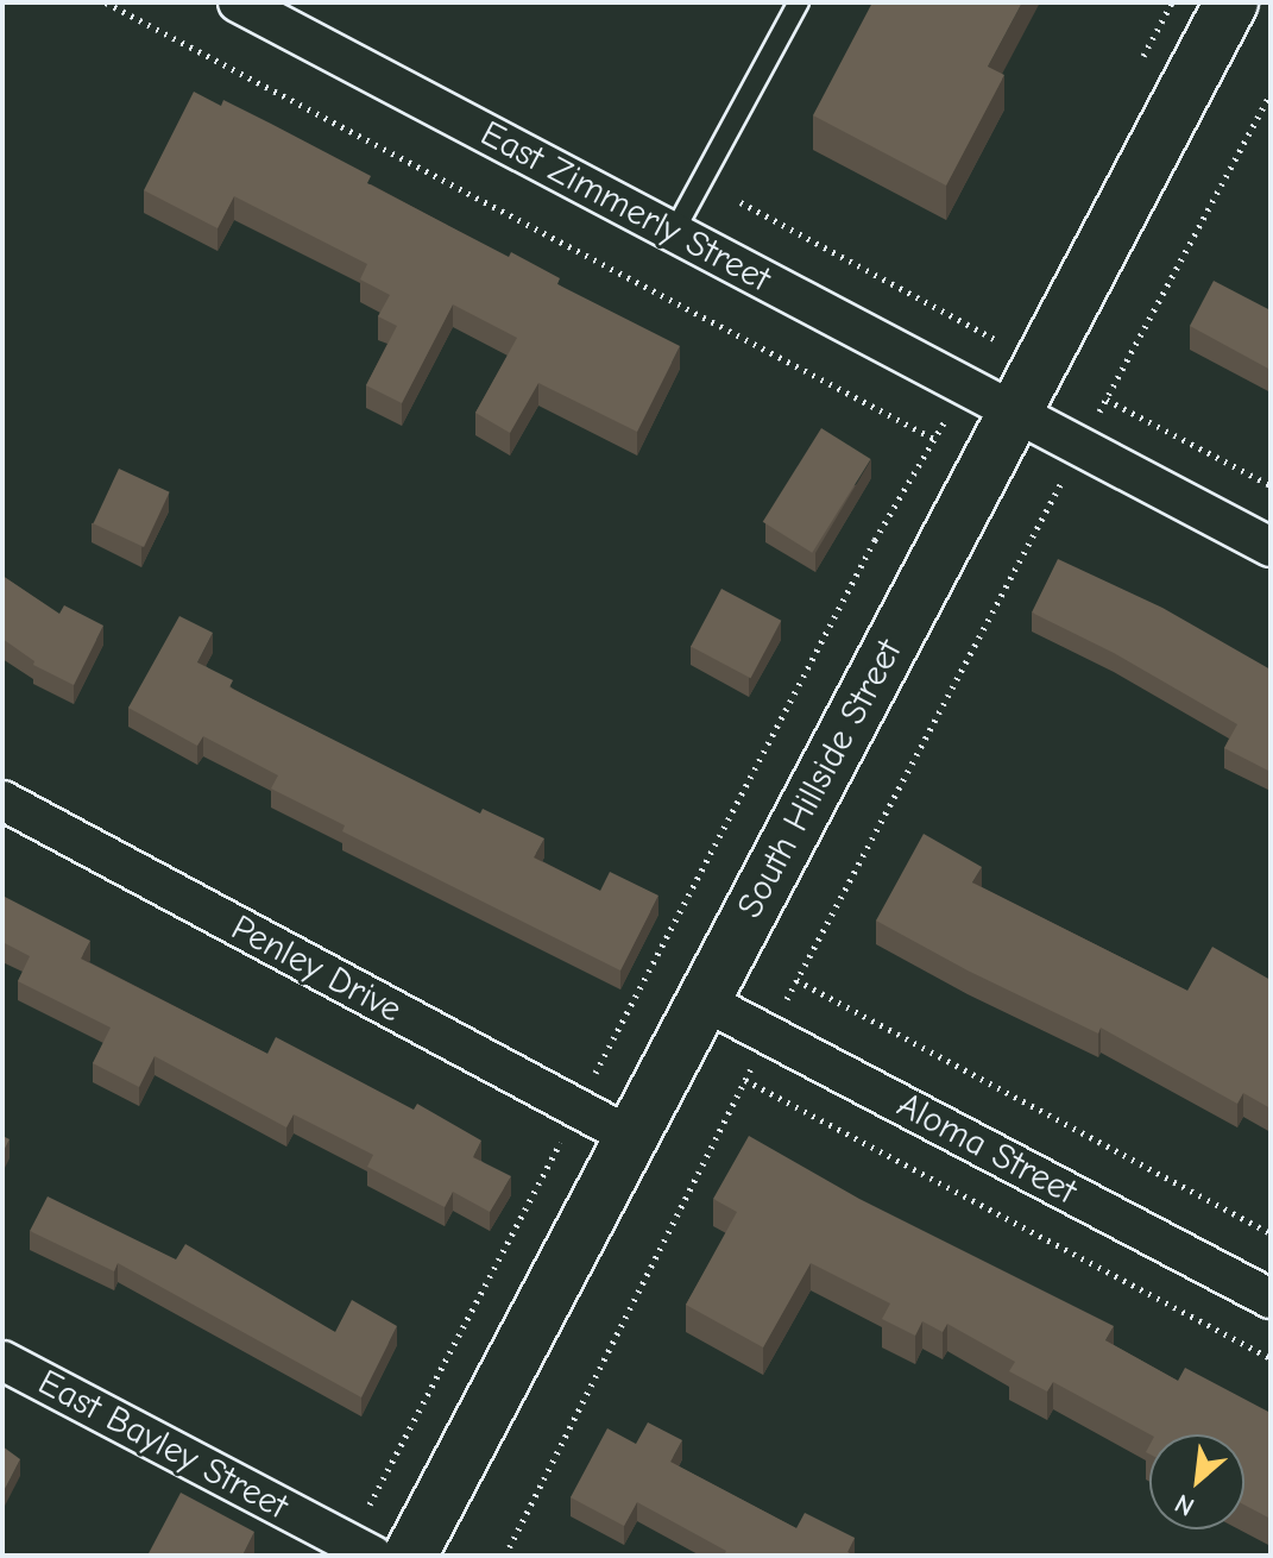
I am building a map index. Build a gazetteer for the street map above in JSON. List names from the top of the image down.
{
  "streets": {
    "main road": ["South Hillside Street"],
    "street": [
      "East Zimmerly Street",
      "Penley Drive",
      "Aloma Street",
      "East Bayley Street"
    ]
  },
  "crossings": [
    ["East Zimmerly Street", "South Hillside Street"],
    ["South Hillside Street", "Penley Drive"],
    ["South Hillside Street", "Aloma Street"]
  ],
  "north": "bottom left"
}
